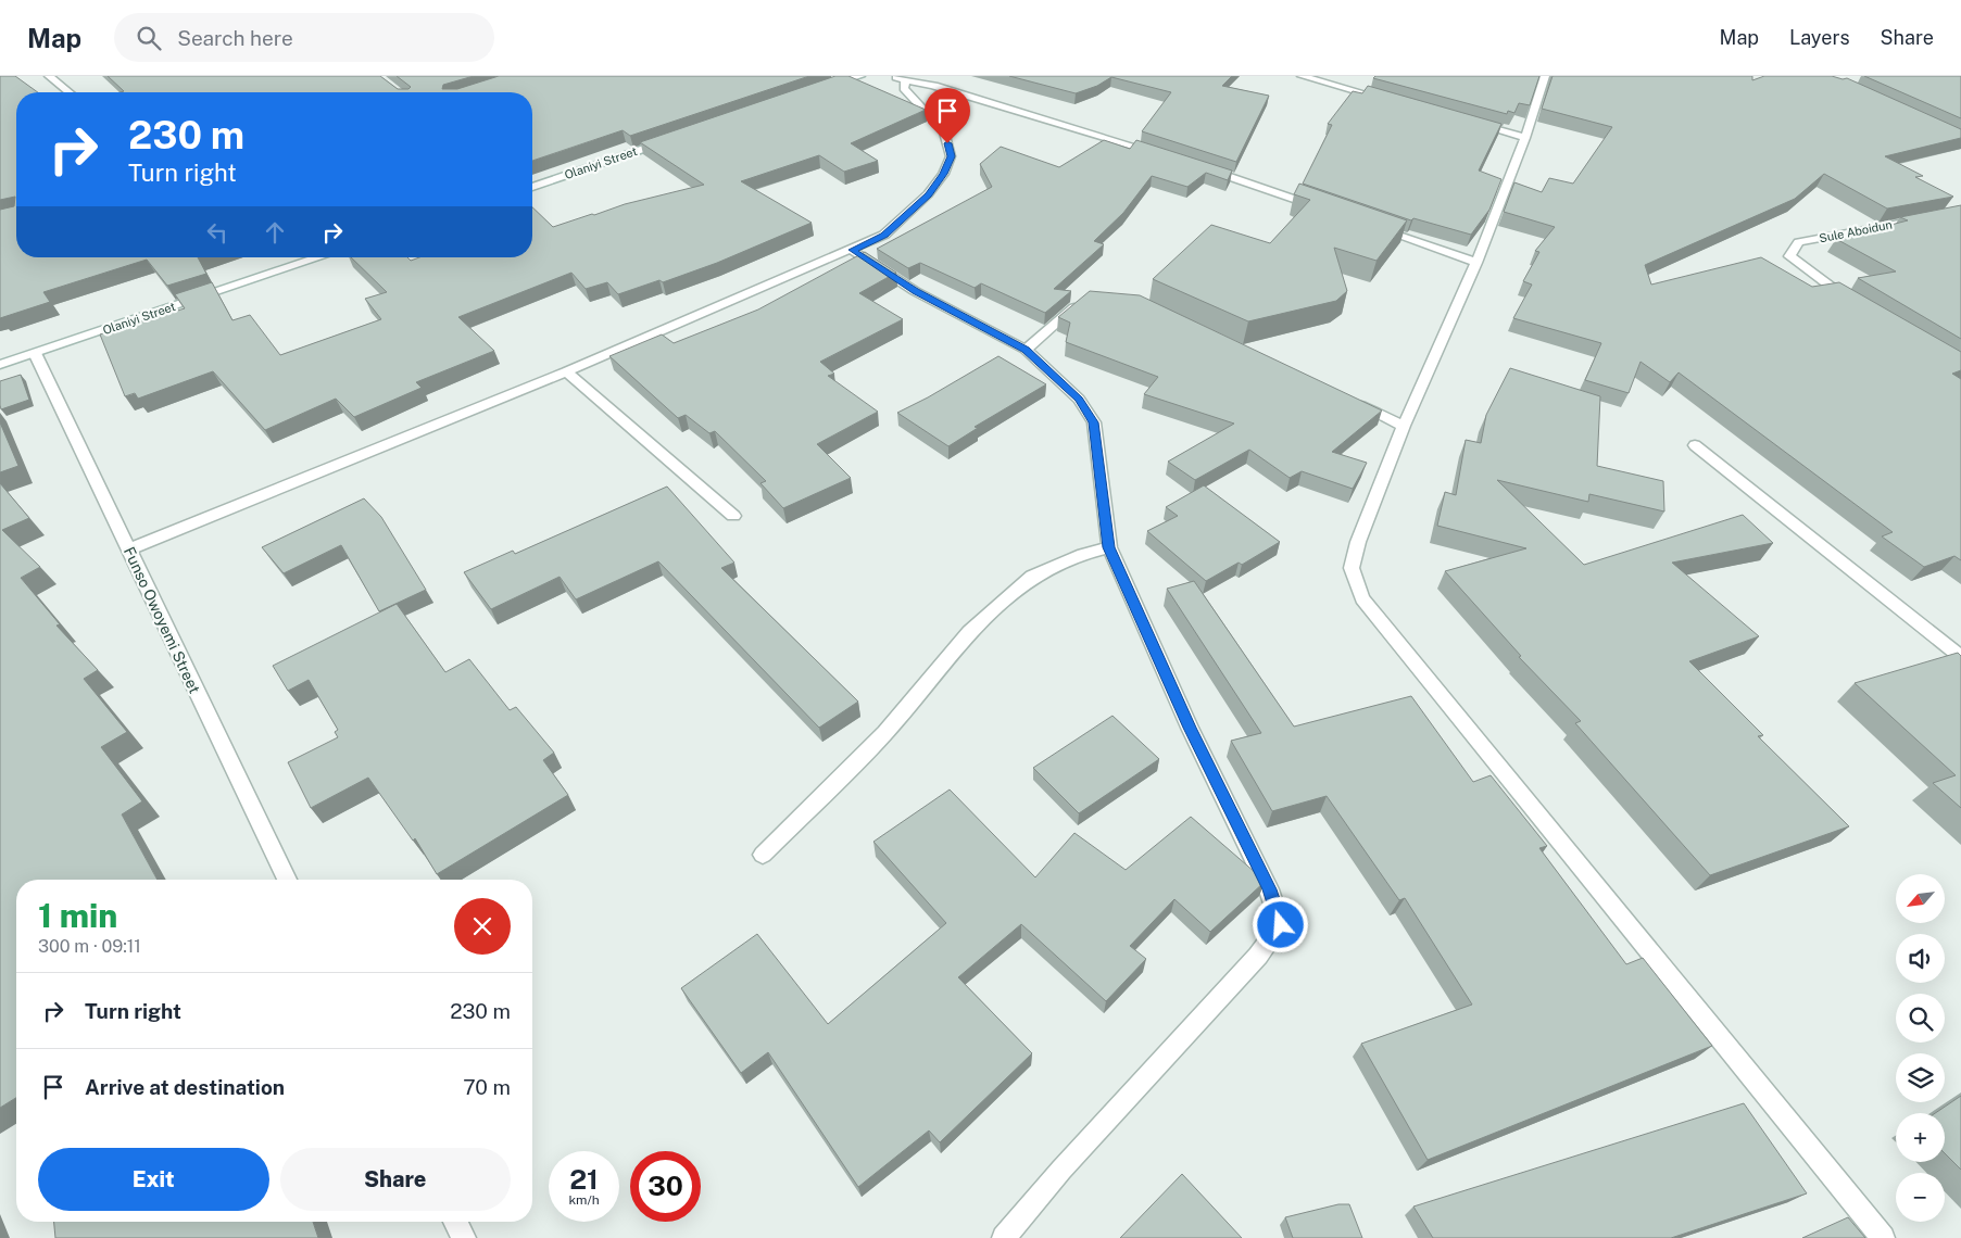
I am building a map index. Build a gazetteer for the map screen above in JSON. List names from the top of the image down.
{
  "streets": {
    "street": ["Olaniyi Street", "Sule Aboidun", "Funso Owoyemi Street"]
  },
  "crossings": [
    ["Olaniyi Street", "Funso Owoyemi Street"]
  ],
  "north": "bottom left",
  "page": {
    "header": "Map",
    "search": "Search here",
    "nav": ["Map", "Layers", "Share"],
    "turn": ["230 m", "Turn right"],
    "map_buttons": ["+", "−"],
    "heading": ["1 min", "300 m · 09:11"],
    "list": [
      {
        "name": "Turn right",
        "value": "230 m"
      },
      {
        "name": "Arrive at destination",
        "value": "70 m"
      }
    ],
    "buttons": ["Exit", "Share"],
    "speed": "21 km/h",
    "limit": "30"
  }
}
